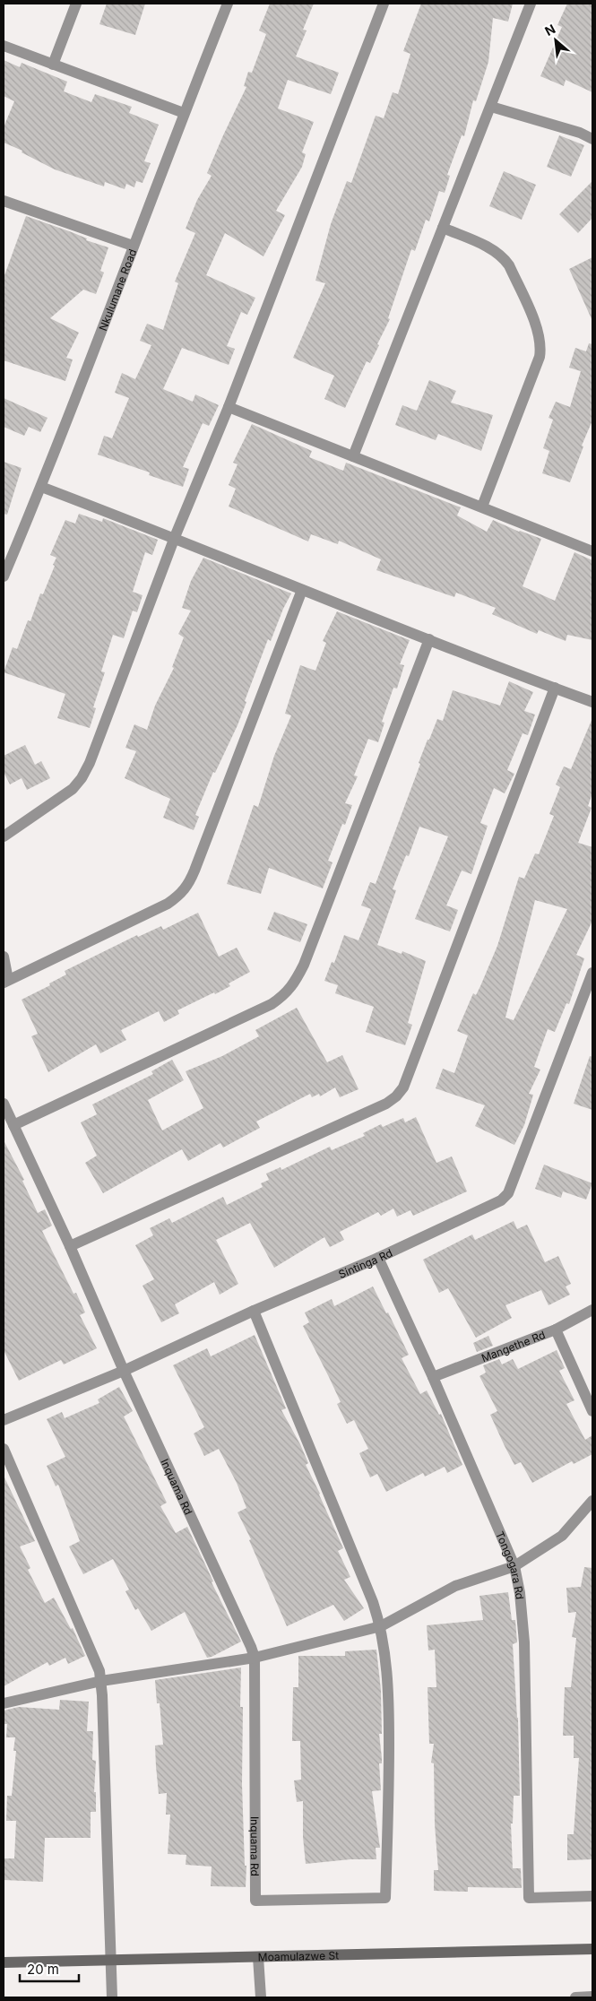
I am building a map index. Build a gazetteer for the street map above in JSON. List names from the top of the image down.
{
  "streets": {
    "street": [
      "Nkulumane Road",
      "Sintinga Rd",
      "Mangethe Rd",
      "Inquama Rd",
      "Tongogara Rd",
      "Moamulazwe St"
    ]
  },
  "crossings": [
    ["Sintinga Rd", "Inquama Rd"],
    ["Sintinga Rd", "Tongogara Rd"],
    ["Mangethe Rd", "Tongogara Rd"]
  ],
  "scale_bar": "20 m",
  "north": "top left"
}
